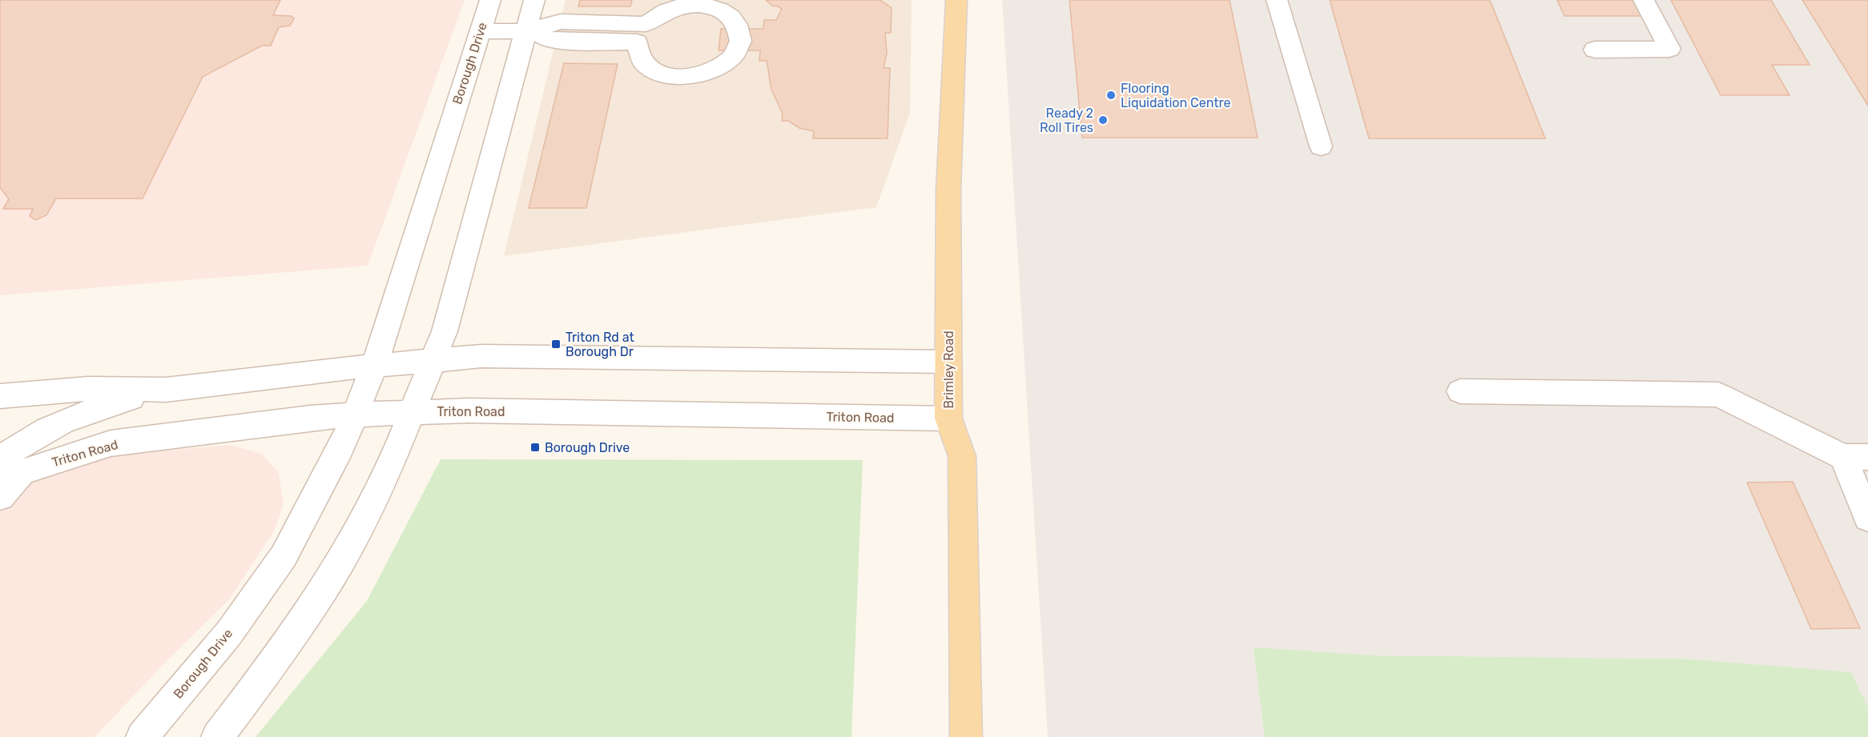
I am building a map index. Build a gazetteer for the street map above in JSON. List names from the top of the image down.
{
  "streets": {
    "main road": ["Brimley Road"],
    "street": ["Borough Drive", "Triton Road"]
  },
  "crossings": [
    ["Borough Drive", "Triton Road"],
    ["Brimley Road", "Triton Road"]
  ],
  "places": {
    "other": ["Flooring Liquidation Centre", "Ready 2 Roll Tires"],
    "transit": ["Triton Rd at Borough Dr", "Borough Drive"]
  }
}
